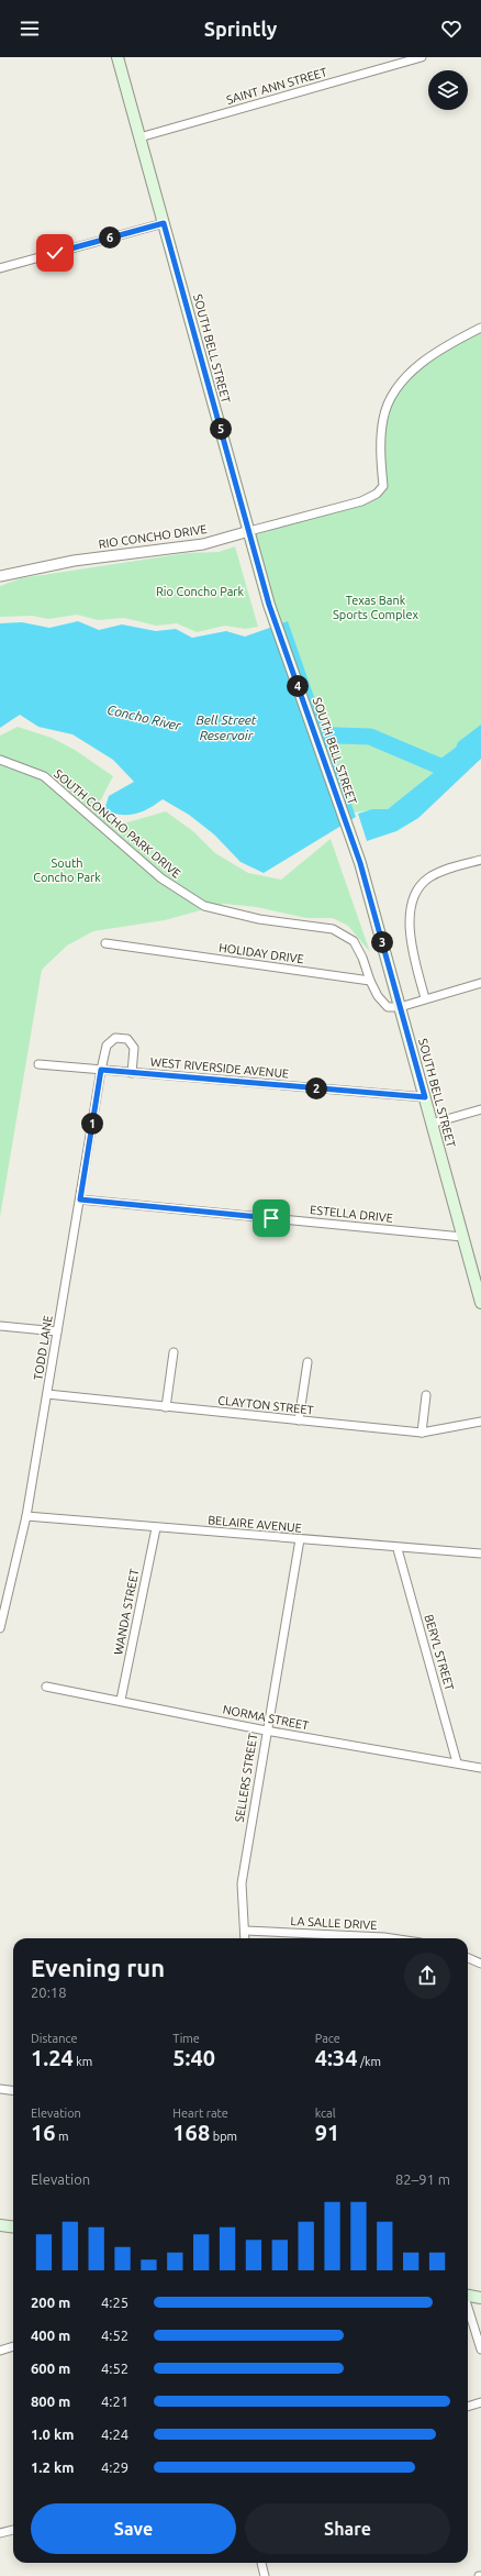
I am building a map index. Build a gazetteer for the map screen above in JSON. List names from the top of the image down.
{
  "streets": {
    "main road": ["SOUTH BELL STREET"],
    "street": [
      "SAINT ANN STREET",
      "RIO CONCHO DRIVE",
      "SOUTH CONCHO PARK DRIVE",
      "HOLIDAY DRIVE",
      "WEST RIVERSIDE AVENUE",
      "ESTELLA DRIVE",
      "TODD LANE",
      "CLAYTON STREET",
      "BELAIRE AVENUE",
      "WANDA STREET",
      "BERYL STREET",
      "NORMA STREET",
      "SELLERS STREET",
      "LA SALLE DRIVE"
    ]
  },
  "crossings": [
    ["SAINT ANN STREET", "SOUTH BELL STREET"],
    ["SOUTH BELL STREET", "RIO CONCHO DRIVE"],
    ["SOUTH BELL STREET", "WEST RIVERSIDE AVENUE"],
    ["SOUTH BELL STREET", "ESTELLA DRIVE"],
    ["SOUTH CONCHO PARK DRIVE", "HOLIDAY DRIVE"],
    ["WEST RIVERSIDE AVENUE", "TODD LANE"],
    ["ESTELLA DRIVE", "TODD LANE"],
    ["TODD LANE", "CLAYTON STREET"],
    ["TODD LANE", "BELAIRE AVENUE"],
    ["BELAIRE AVENUE", "WANDA STREET"],
    ["BELAIRE AVENUE", "BERYL STREET"],
    ["BELAIRE AVENUE", "SELLERS STREET"],
    ["WANDA STREET", "NORMA STREET"],
    ["BERYL STREET", "NORMA STREET"],
    ["NORMA STREET", "SELLERS STREET"],
    ["SELLERS STREET", "LA SALLE DRIVE"]
  ],
  "water": ["Concho River", "Bell Street Reservoir"],
  "parks": ["Rio Concho Park", "Texas Bank Sports Complex", "South Concho Park"],
  "page": {
    "header": "Sprintly",
    "pins": [
      "6",
      "5",
      "4",
      "3",
      "2",
      "1"
    ],
    "heading": ["Evening run", "20:18"],
    "stats": [
      ["Distance", "1.24 km"],
      ["Time", "5:40"],
      ["Pace", "4:34 /km"],
      ["Elevation", "16 m"],
      ["Heart rate", "168 bpm"],
      ["kcal", "91"]
    ],
    "chart": ["Elevation", "82–91 m"],
    "list": [
      {
        "name": "200 m",
        "note": "4:25"
      },
      {
        "name": "400 m",
        "note": "4:52"
      },
      {
        "name": "600 m",
        "note": "4:52"
      },
      {
        "name": "800 m",
        "note": "4:21"
      },
      {
        "name": "1.0 km",
        "note": "4:24"
      },
      {
        "name": "1.2 km",
        "note": "4:29"
      }
    ],
    "buttons": ["Save", "Share"]
  }
}
